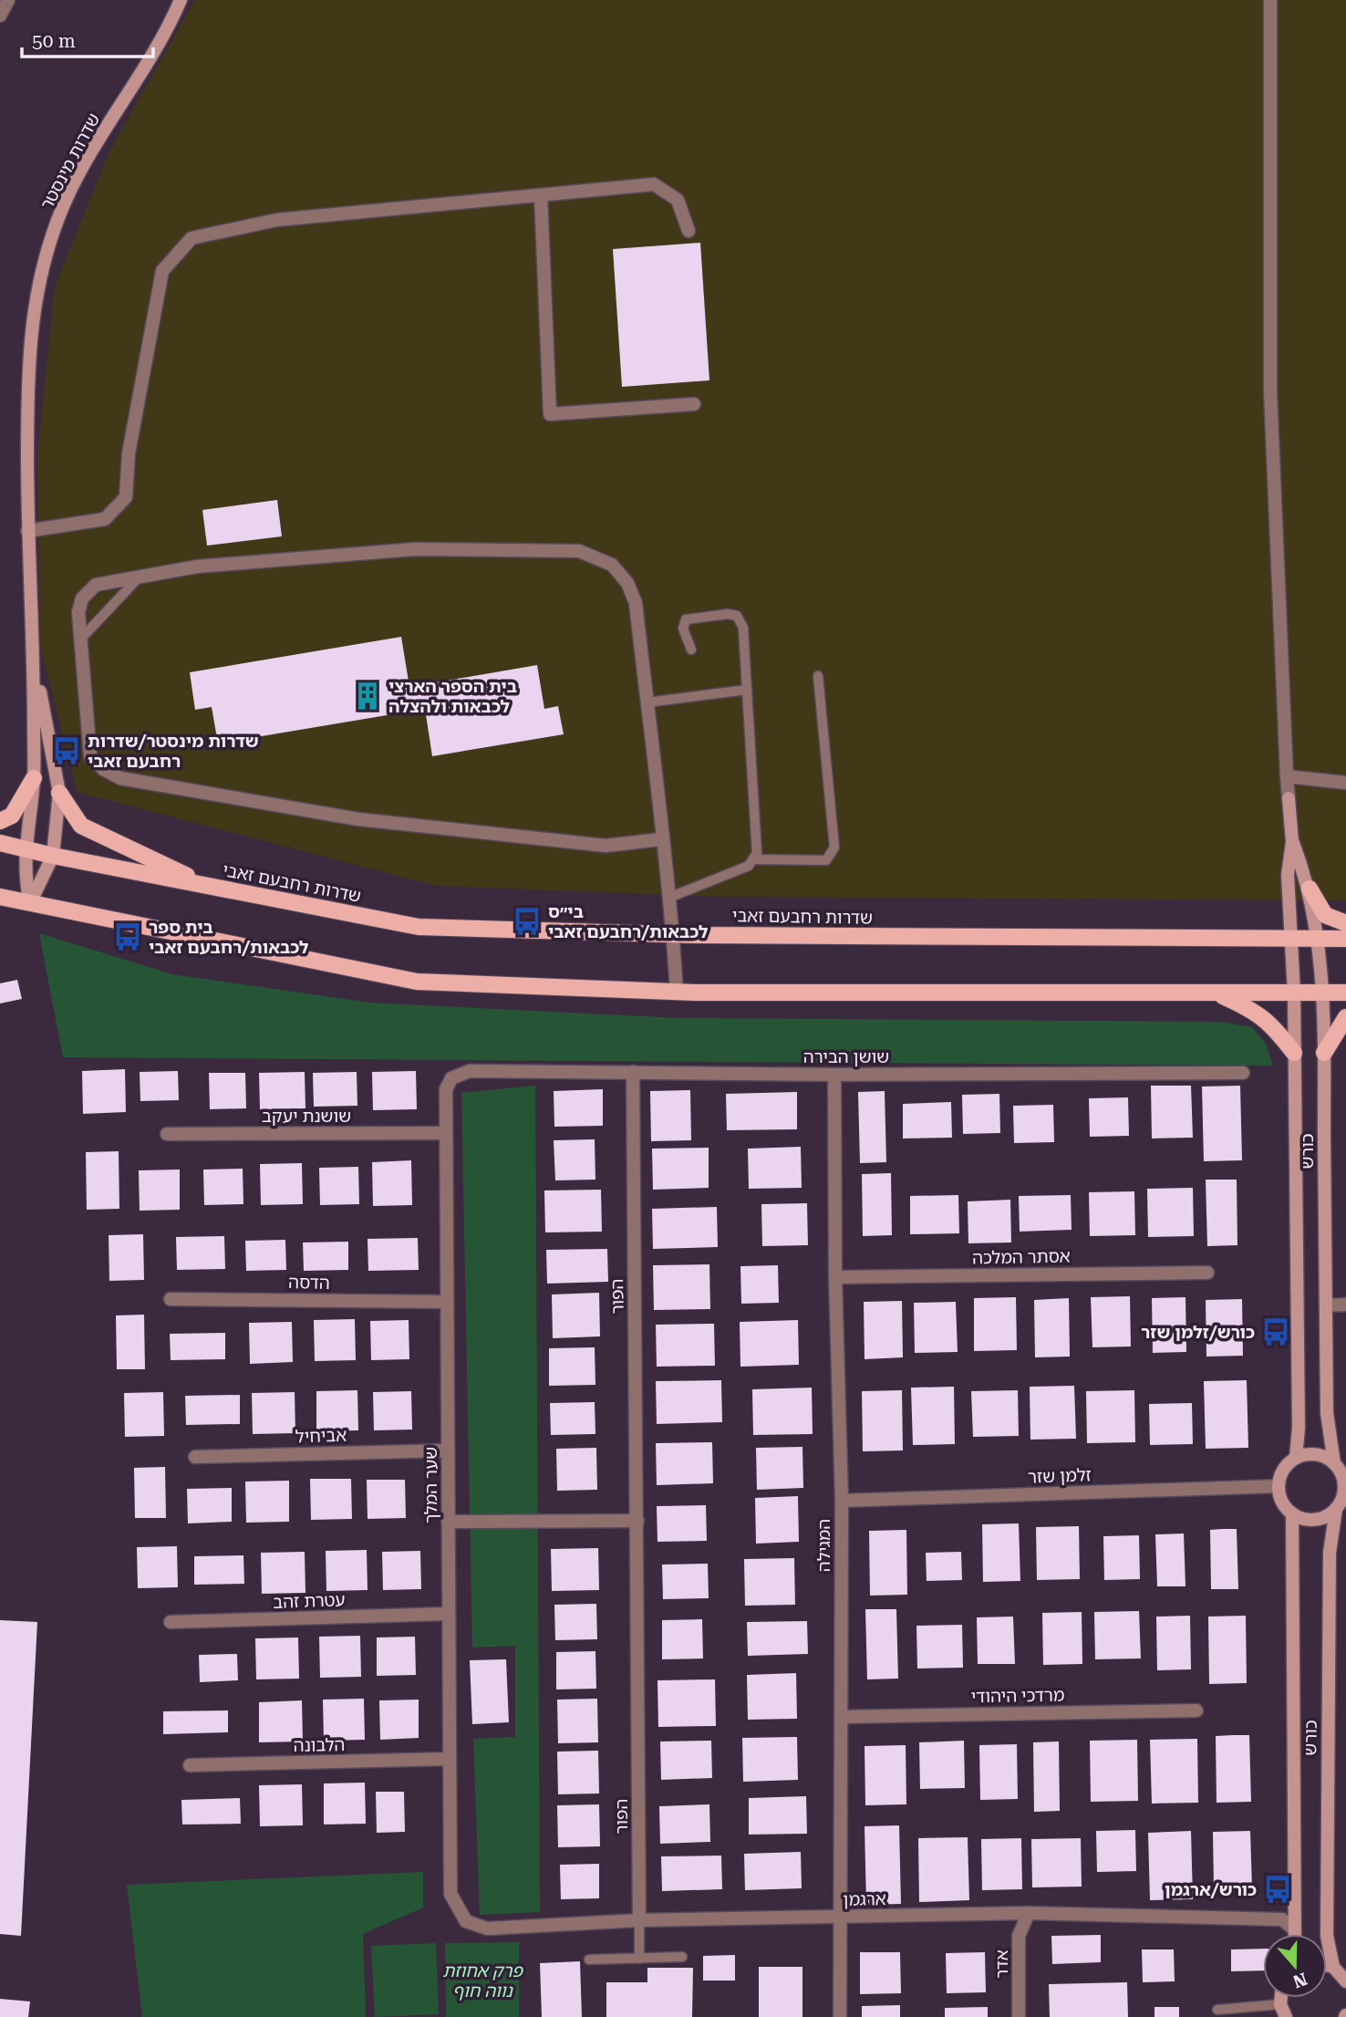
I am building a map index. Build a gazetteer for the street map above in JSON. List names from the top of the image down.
{
  "streets": {
    "main road": ["שדרות רחבעם זאבי"],
    "street": [
      "שדרות מינסטר",
      "שושן הבירה",
      "שושנת יעקב",
      "כורש",
      "אסתר המלכה",
      "הדסה",
      "הפור",
      "אביחיל",
      "זלמן שזר",
      "שער המלך",
      "המגילה",
      "עטרת זהב",
      "מרדכי היהודי",
      "הלבונה",
      "ארגמן",
      "אדר"
    ]
  },
  "crossings": [
    ["שדרות מינסטר", "שדרות רחבעם זאבי"],
    ["שדרות רחבעם זאבי", "כורש"],
    ["שושן הבירה", "הפור"],
    ["שושן הבירה", "שער המלך"],
    ["שושן הבירה", "המגילה"],
    ["שושנת יעקב", "שער המלך"],
    ["כורש", "זלמן שזר"],
    ["כורש", "ארגמן"],
    ["אסתר המלכה", "המגילה"],
    ["הדסה", "שער המלך"],
    ["הפור", "ארגמן"],
    ["אביחיל", "שער המלך"],
    ["זלמן שזר", "המגילה"],
    ["שער המלך", "עטרת זהב"],
    ["שער המלך", "הלבונה"],
    ["שער המלך", "ארגמן"],
    ["המגילה", "מרדכי היהודי"],
    ["המגילה", "ארגמן"],
    ["ארגמן", "אדר"]
  ],
  "parks": ["פרק אחוזת נווה חוף"],
  "places": {
    "building": ["בית הספר הארצי לכבאות ולהצלה"],
    "bus stop": [
      "שדרות מינסטר/שדרות רחבעם זאבי",
      "בי״ס לכבאות/רחבעם זאבי",
      "בית ספר לכבאות/רחבעם זאבי",
      "כורש/זלמן שזר",
      "כורש/ארגמן"
    ]
  },
  "scale_bar": "50 m",
  "north": "bottom"
}
